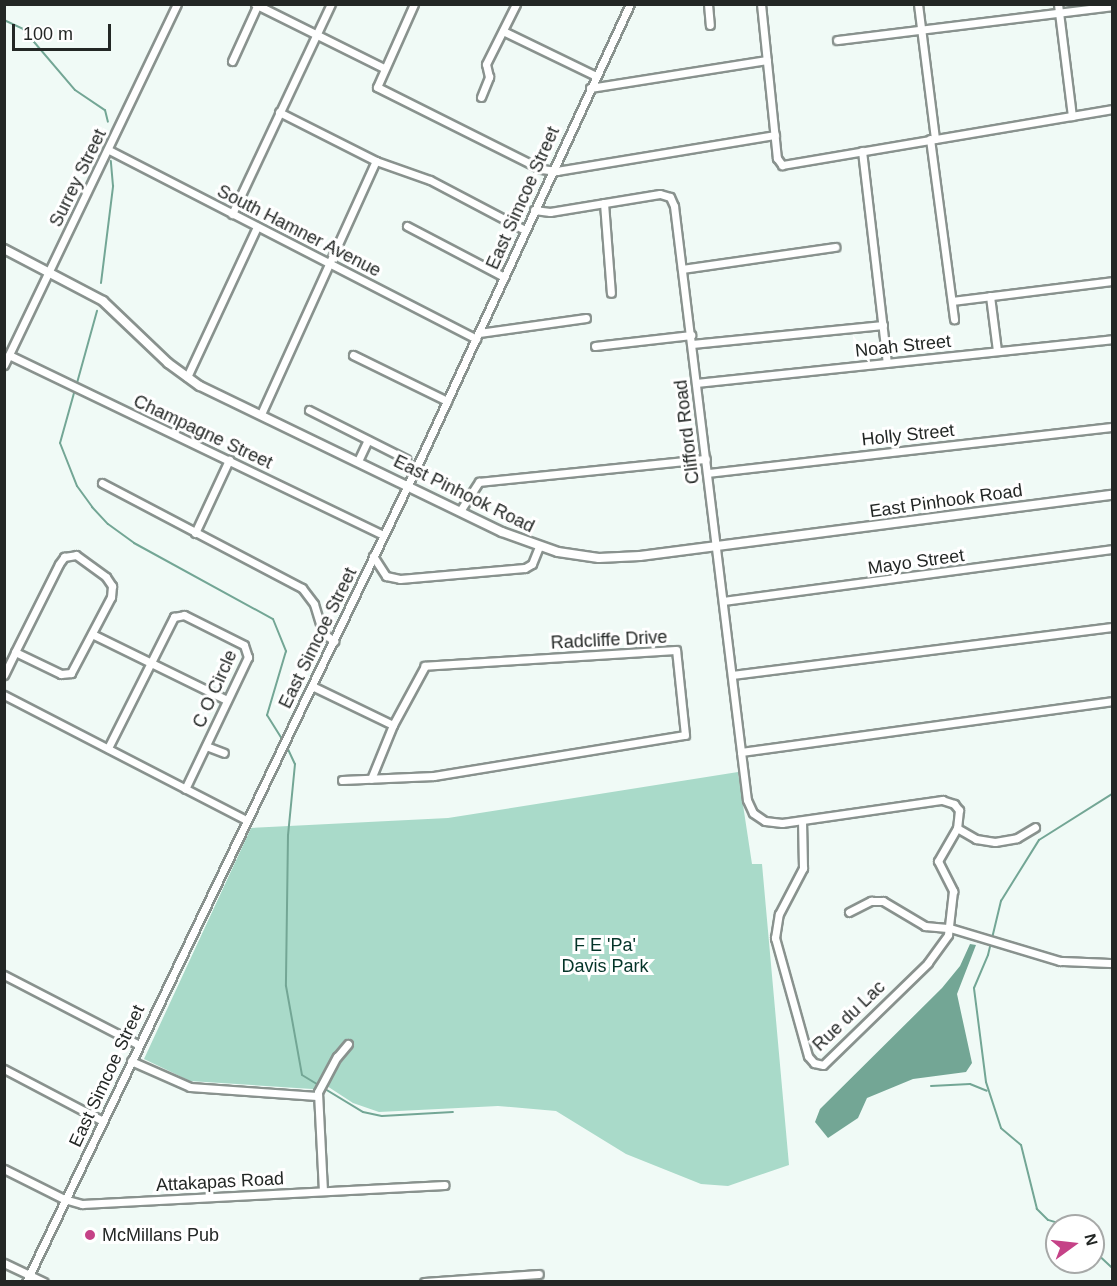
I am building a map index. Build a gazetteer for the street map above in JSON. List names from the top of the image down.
{
  "streets": {
    "main road": ["East Pinhook Road"],
    "street": [
      "Surrey Street",
      "East Simcoe Street",
      "South Hamner Avenue",
      "Noah Street",
      "Champagne Street",
      "Clifford Road",
      "Holly Street",
      "Mayo Street",
      "Radcliffe Drive",
      "C O Circle",
      "Rue du Lac",
      "Attakapas Road"
    ]
  },
  "crossings": [
    ["Surrey Street", "South Hamner Avenue"],
    ["Surrey Street", "Champagne Street"],
    ["Surrey Street", "East Pinhook Road"],
    ["East Simcoe Street", "South Hamner Avenue"],
    ["East Simcoe Street", "Champagne Street"],
    ["East Simcoe Street", "Clifford Road"],
    ["East Simcoe Street", "East Pinhook Road"],
    ["East Simcoe Street", "Attakapas Road"],
    ["Noah Street", "Clifford Road"],
    ["Clifford Road", "Holly Street"],
    ["Clifford Road", "East Pinhook Road"],
    ["Clifford Road", "Mayo Street"],
    ["Clifford Road", "Rue du Lac"]
  ],
  "parks": ["F E 'Pa' Davis Park"],
  "places": ["McMillans Pub"],
  "scale_bar": "100 m",
  "north": "right"
}
